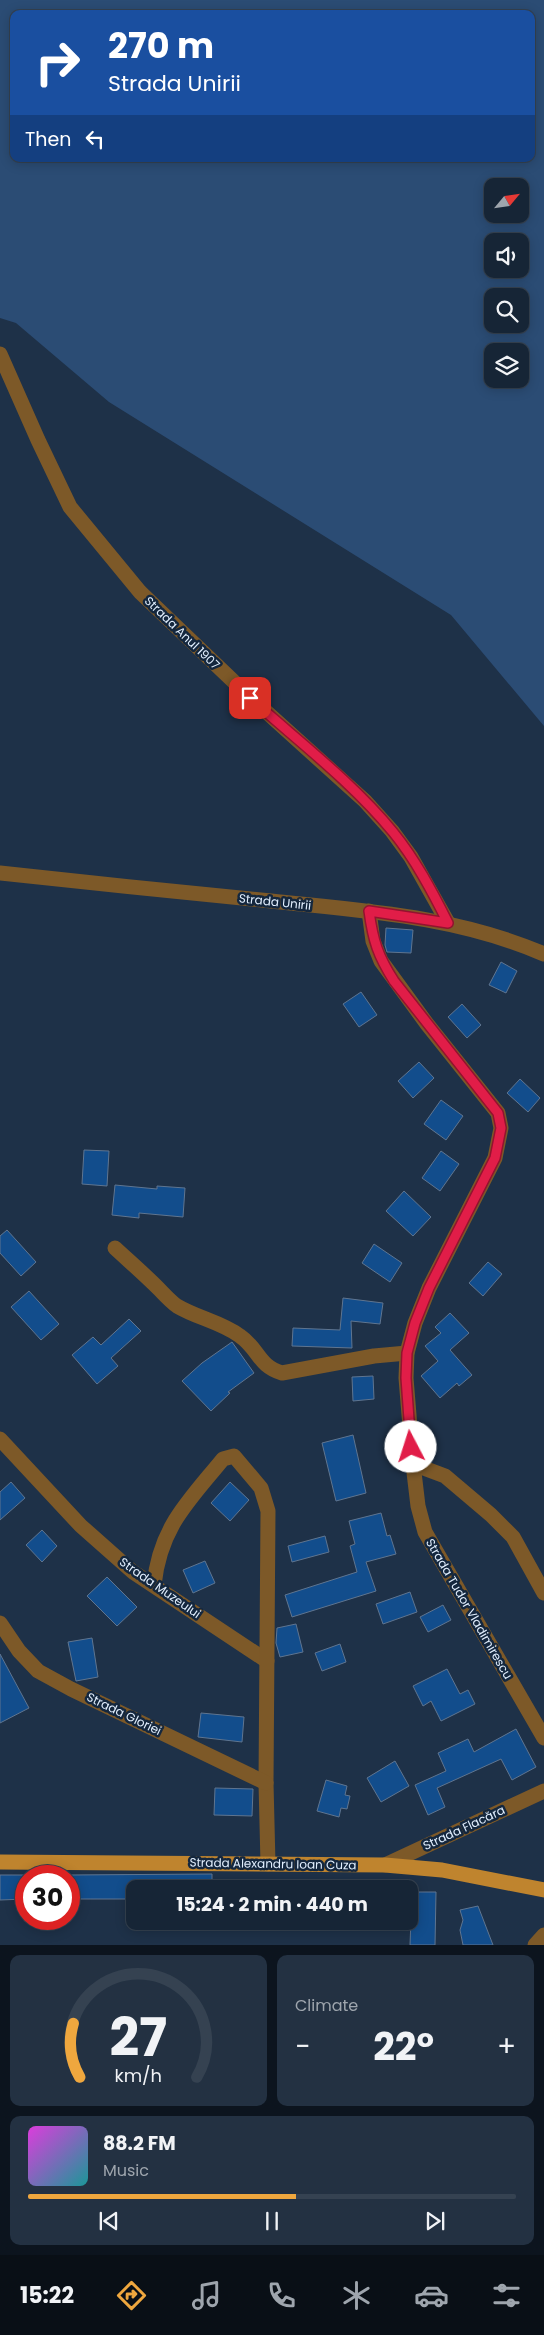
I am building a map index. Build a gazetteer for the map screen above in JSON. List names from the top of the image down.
{
  "streets": {
    "main road": ["Strada Alexandru Ioan Cuza"],
    "street": [
      "Strada Anul 1907",
      "Strada Unirii",
      "Strada Muzeului",
      "Strada Tudor Vladimirescu",
      "Strada Gloriei",
      "Strada Flacăra"
    ]
  },
  "crossings": [
    ["Strada Anul 1907", "Strada Unirii"],
    ["Strada Unirii", "Strada Tudor Vladimirescu"],
    ["Strada Flacăra", "Strada Alexandru Ioan Cuza"]
  ],
  "north": "top right",
  "page": {
    "turn": ["270 m", "Strada Unirii"],
    "then": "Then",
    "limit": "30",
    "trip": "15:24 · 2 min · 440 m",
    "tile": "Climate",
    "heat": ["−", "22°", "+"],
    "song": ["88.2 FM", "Music"],
    "tabs": "15:22",
    "gauge": ["27", "km/h"]
  }
}
